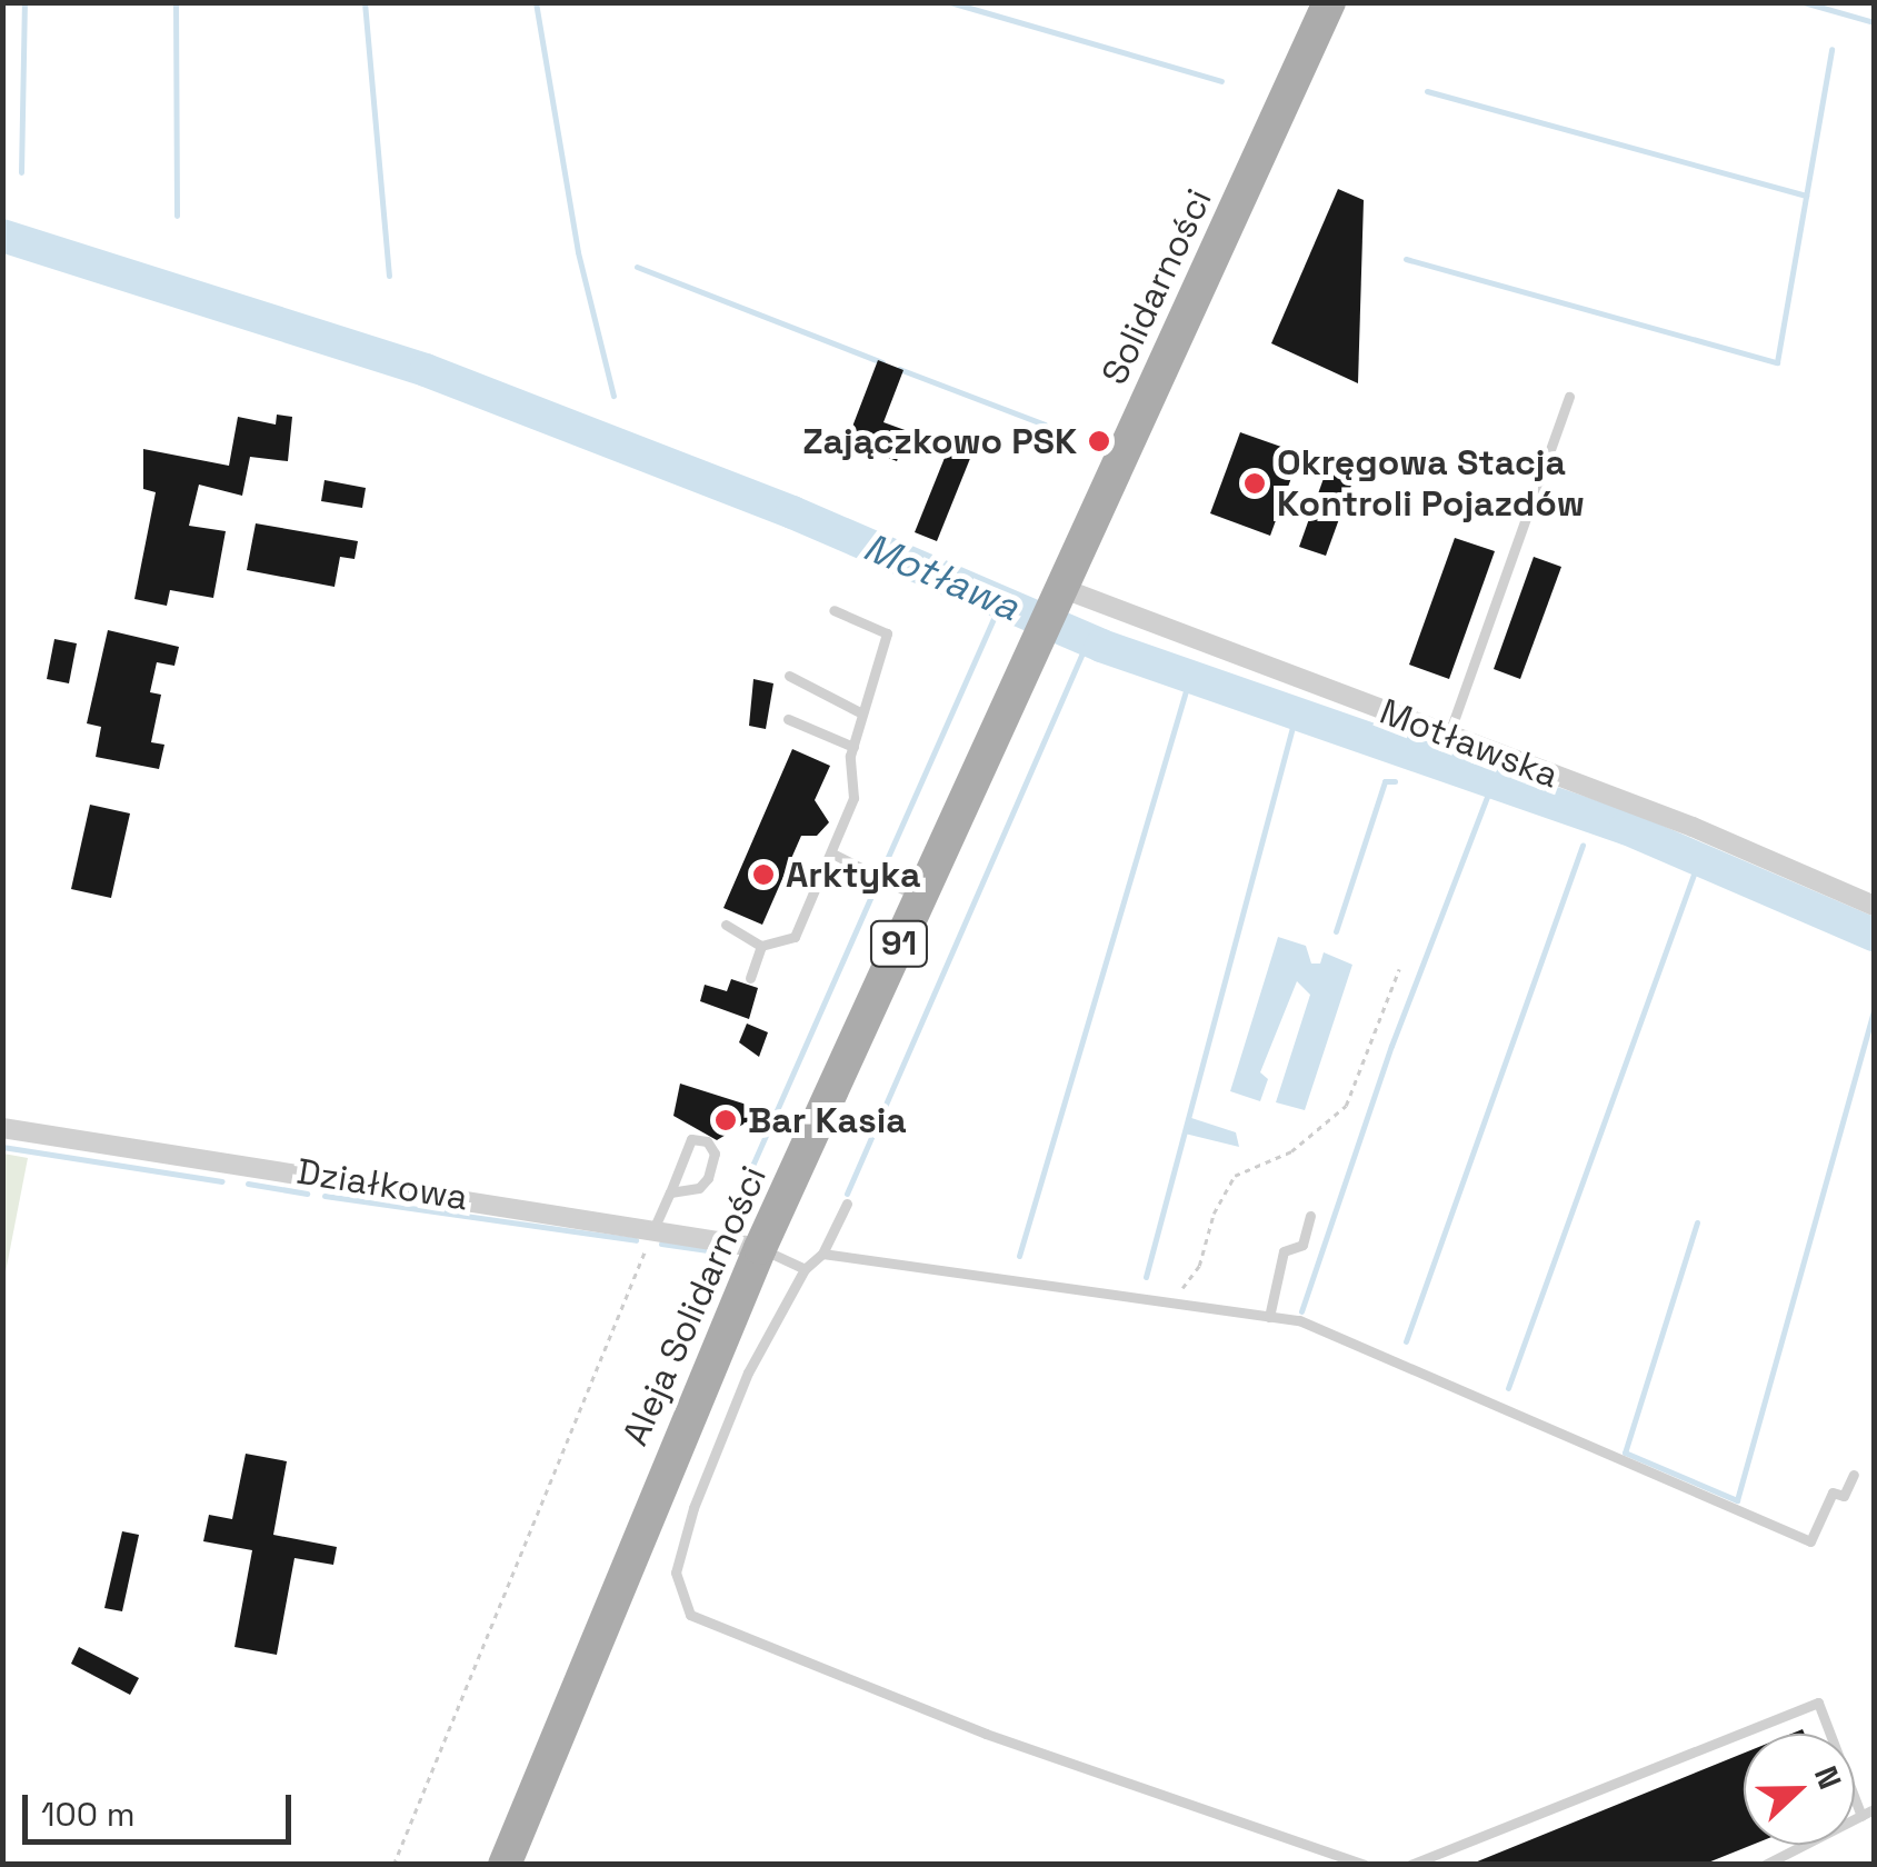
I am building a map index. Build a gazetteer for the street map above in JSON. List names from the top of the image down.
{
  "streets": {
    "main road": ["Solidarności", "91", "Aleja Solidarności"],
    "street": ["Motławska", "Działkowa"]
  },
  "crossings": [
    ["Solidarności", "Motławska"],
    ["Solidarności", "Aleja Solidarności"],
    ["Motławska", "Aleja Solidarności"],
    ["Działkowa", "Aleja Solidarności"]
  ],
  "water": ["Motława"],
  "places": [
    "Zajączkowo PSK",
    "Okręgowa Stacja Kontroli Pojazdów",
    "Arktyka",
    "Bar Kasia"
  ],
  "scale_bar": "100 m",
  "north": "right"
}
